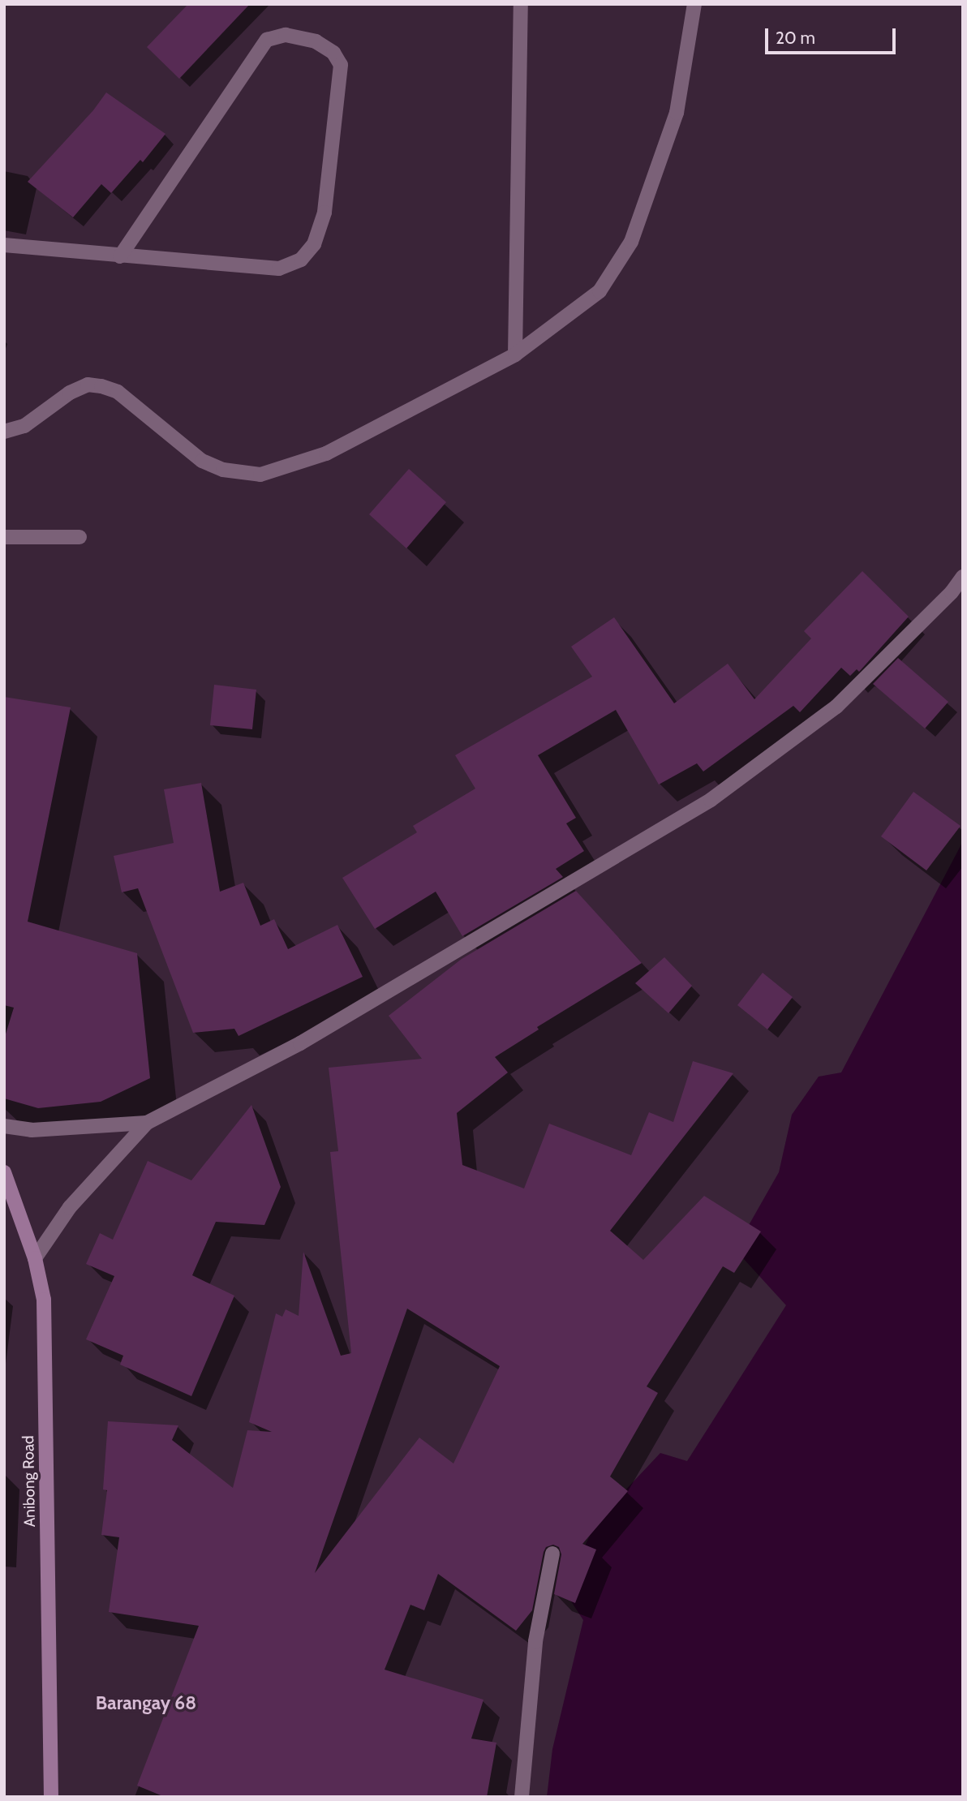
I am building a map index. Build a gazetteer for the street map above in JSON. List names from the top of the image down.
{
  "streets": {
    "main road": ["Anibong Road"]
  },
  "districts": ["Barangay 68"],
  "scale_bar": "20 m"
}
